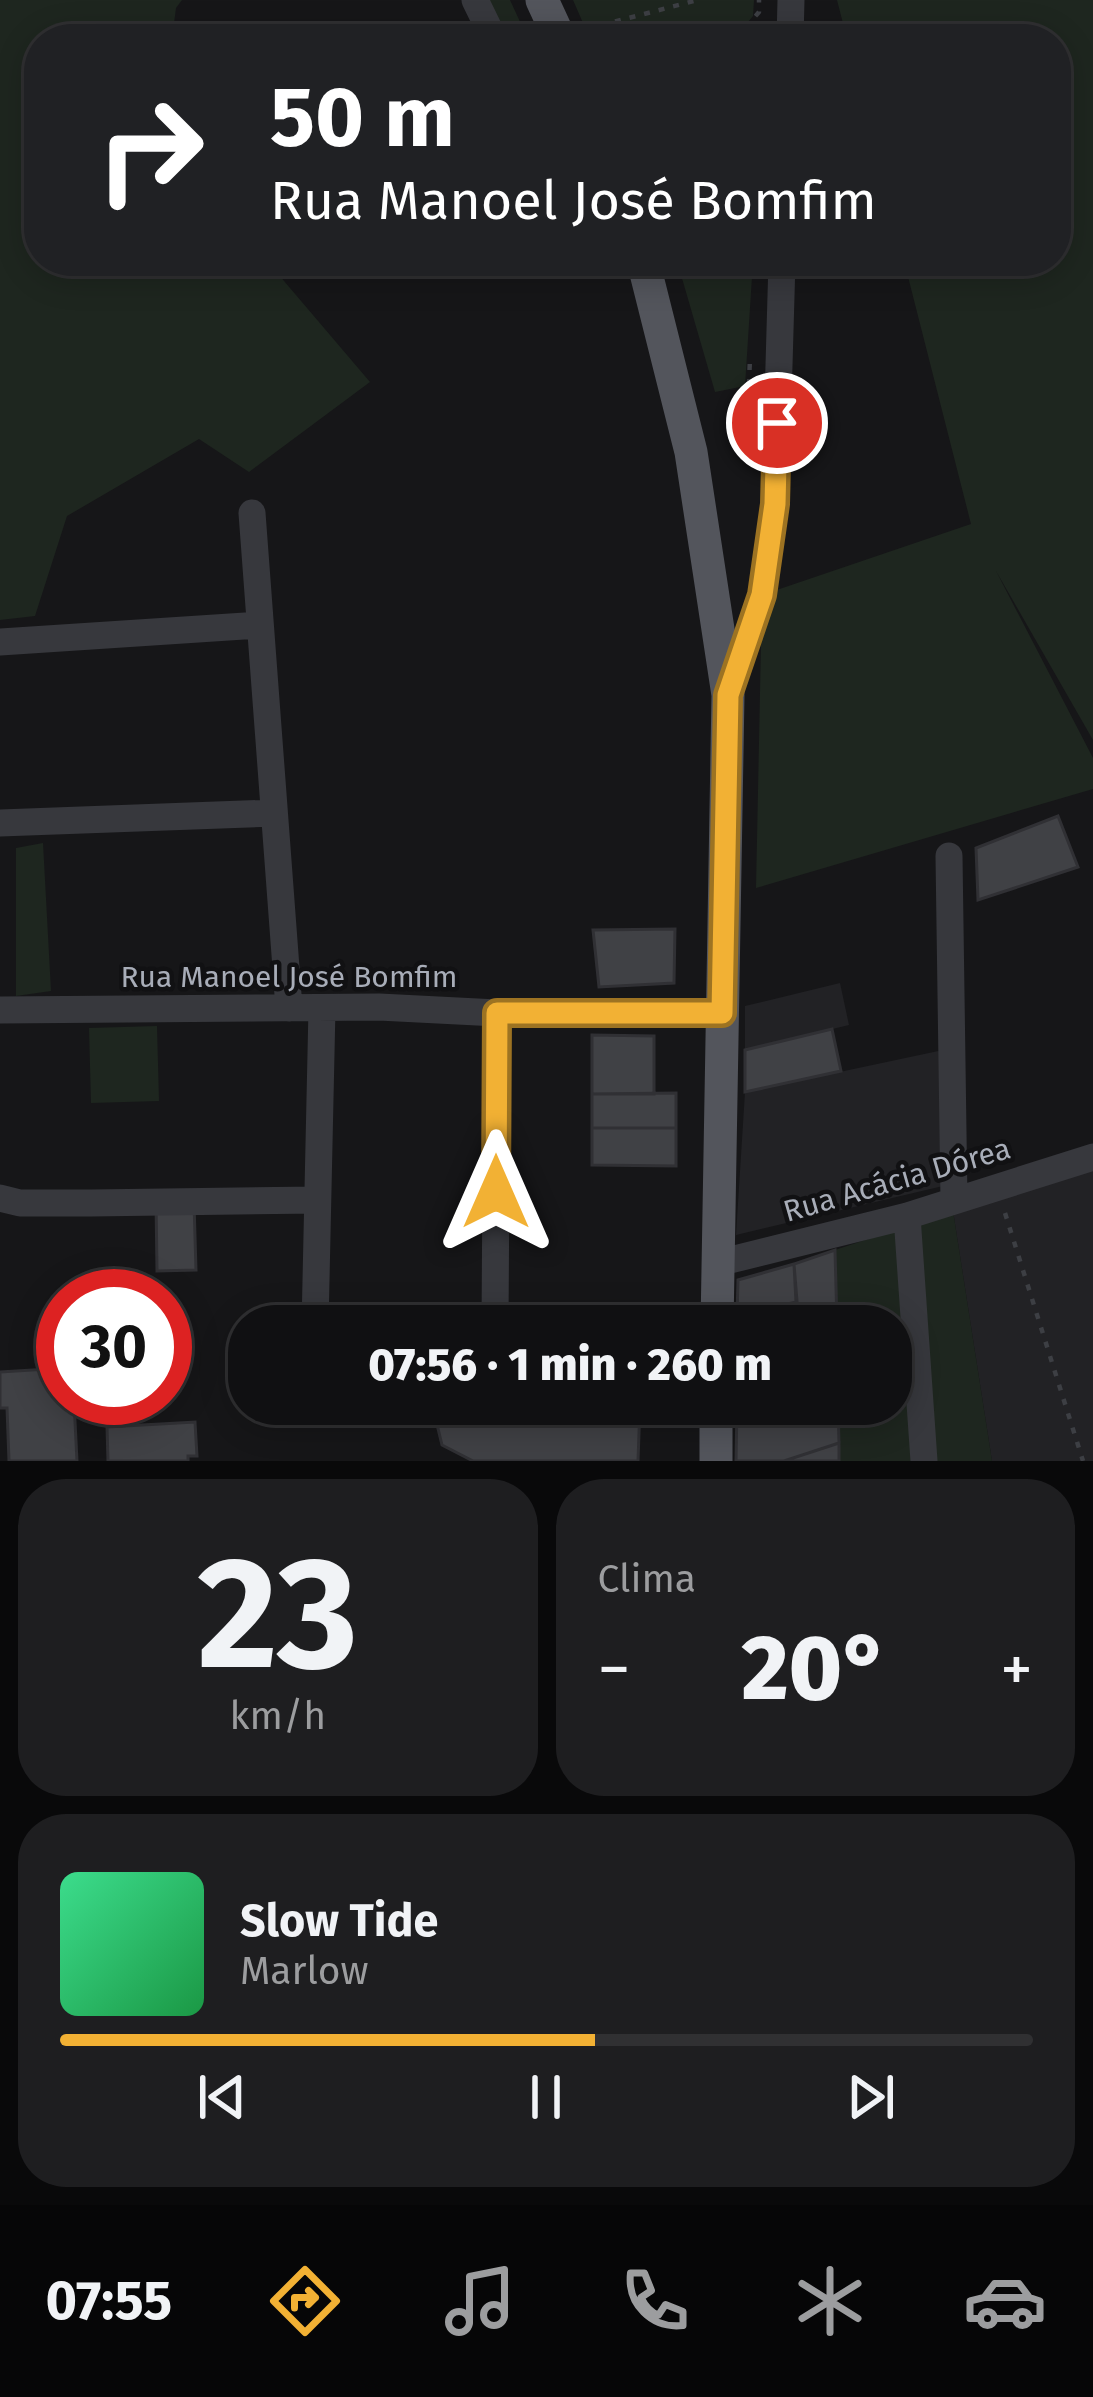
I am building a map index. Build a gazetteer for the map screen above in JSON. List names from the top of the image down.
{
  "streets": {
    "street": ["Rua Manoel José Bomfim", "Rua Acácia Dórea"]
  },
  "page": {
    "turn": ["50 m", "Rua Manoel José Bomfim"],
    "limit": "30",
    "trip": "07:56 · 1 min · 260 m",
    "tile": [
      ["23", "km/h"],
      "Clima"
    ],
    "heat": ["−", "20°", "+"],
    "song": ["Slow Tide", "Marlow"],
    "tabs": "07:55"
  }
}
